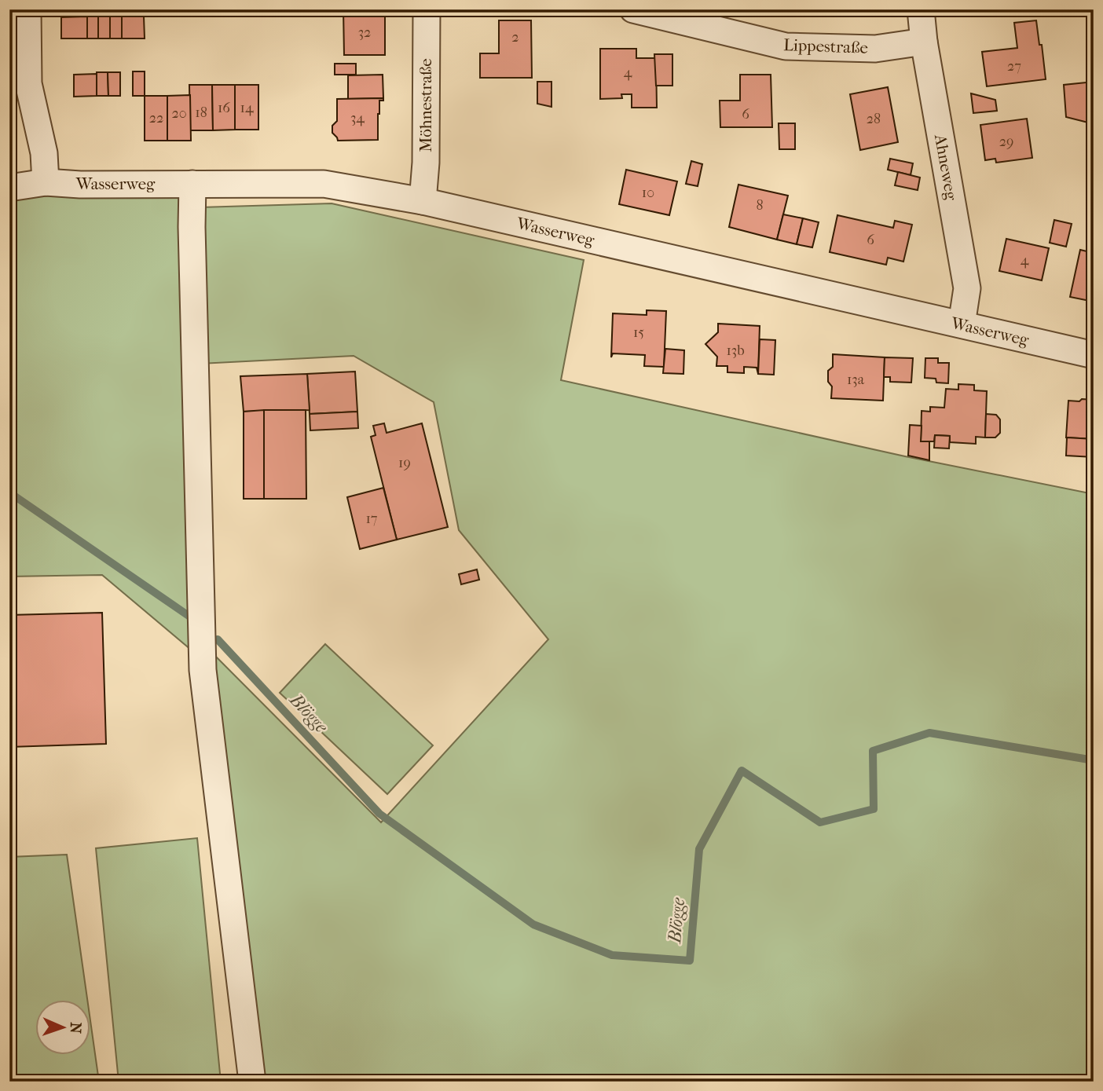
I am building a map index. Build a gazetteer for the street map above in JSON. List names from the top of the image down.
{
  "streets": {
    "street": [
      "Lippestraße",
      "Möhnestraße",
      "Ahneweg",
      "Wasserweg"
    ]
  },
  "crossings": [
    ["Lippestraße", "Ahneweg"],
    ["Möhnestraße", "Wasserweg"],
    ["Ahneweg", "Wasserweg"]
  ],
  "water": ["Blögge"],
  "house_numbers": [
    "32",
    "2",
    "27",
    "4",
    "16",
    "14",
    "18",
    "20",
    "6",
    "22",
    "34",
    "28",
    "29",
    "10",
    "8",
    "6",
    "4",
    "15",
    "13b",
    "13a",
    "19",
    "17"
  ],
  "north": "right"
}
